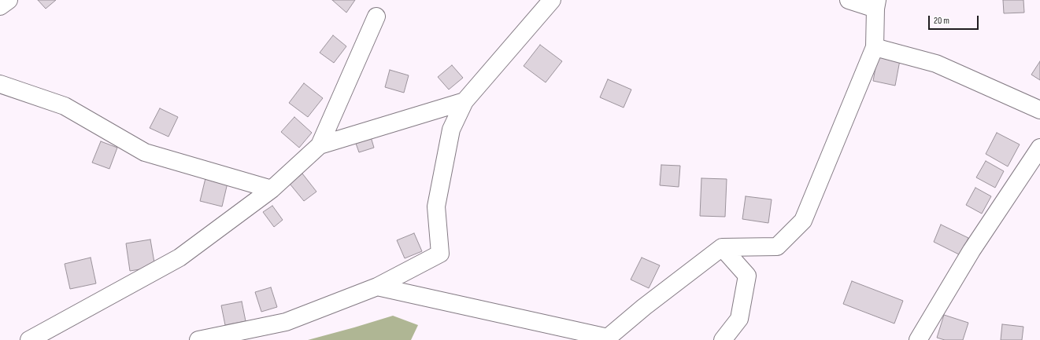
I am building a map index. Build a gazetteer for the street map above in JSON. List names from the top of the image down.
{
  "scale_bar": "20 m"
}
